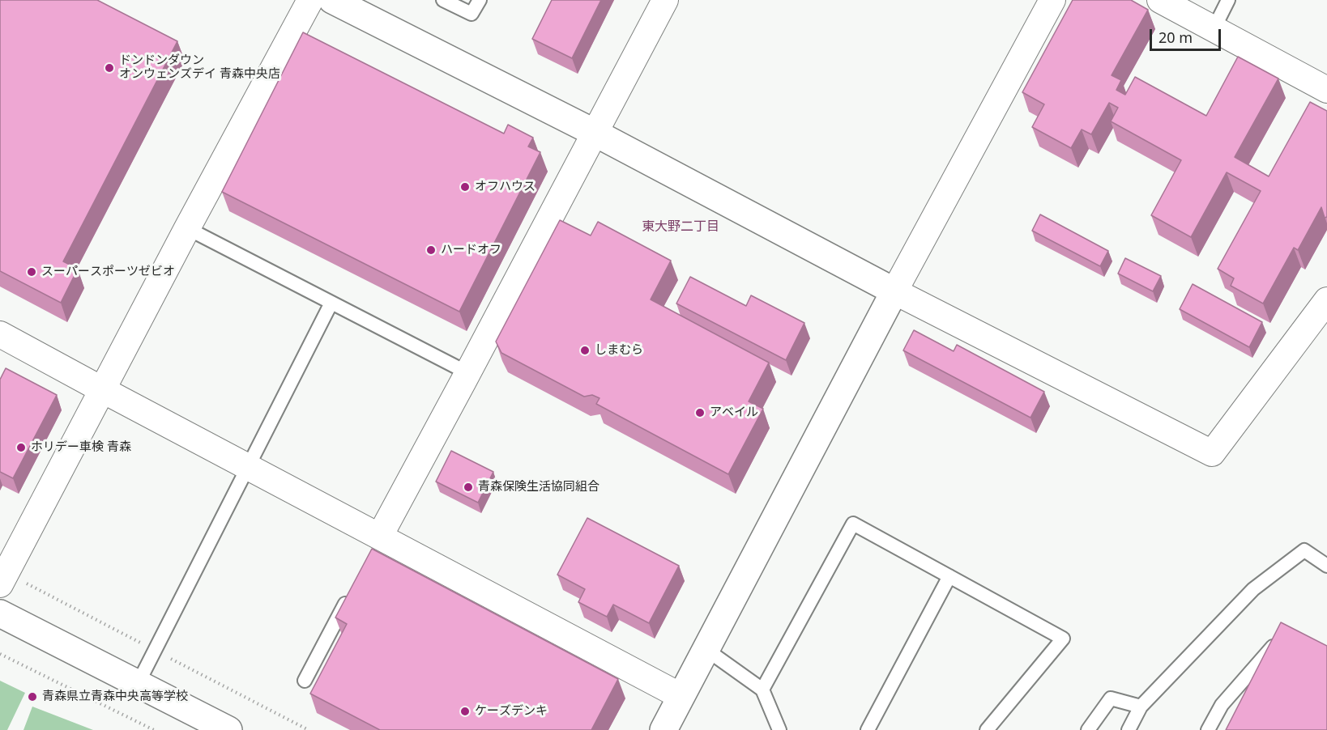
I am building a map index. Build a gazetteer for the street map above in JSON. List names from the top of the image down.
{
  "districts": ["東大野二丁目"],
  "places": [
    "ドンドンダウン オンウェンズデイ 青森中央店",
    "オフハウス",
    "ハードオフ",
    "スーパースポーツゼビオ",
    "しまむら",
    "アベイル",
    "ホリデー車検 青森",
    "青森保険生活協同組合",
    "青森県立青森中央高等学校",
    "ケーズデンキ"
  ],
  "scale_bar": "20 m"
}
